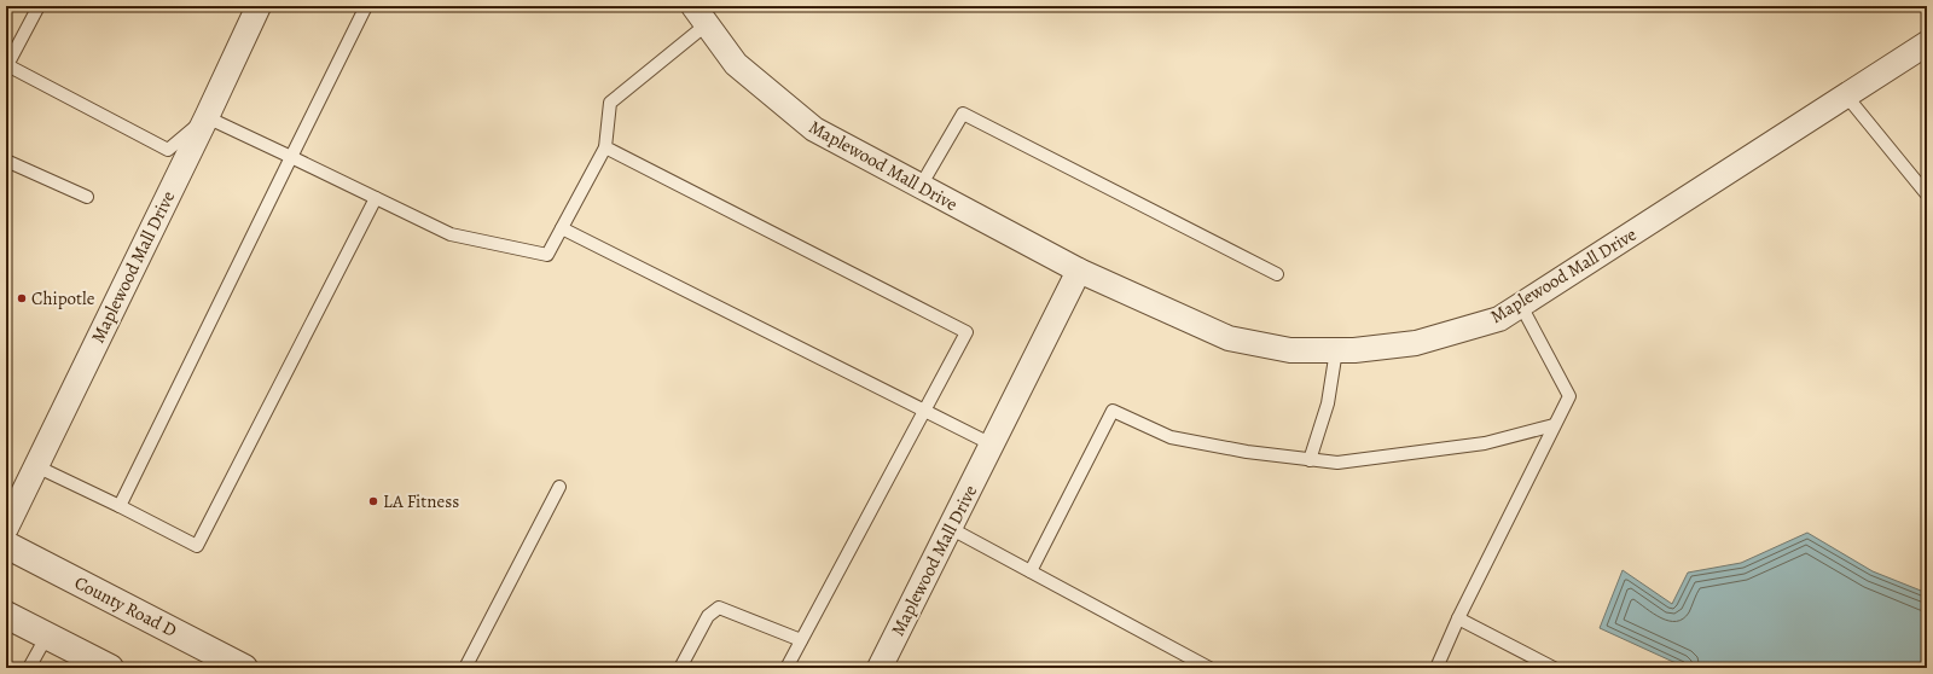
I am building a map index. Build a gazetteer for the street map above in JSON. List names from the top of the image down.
{
  "streets": {
    "street": ["Maplewood Mall Drive", "County Road D"]
  },
  "places": ["Chipotle", "LA Fitness"]
}
